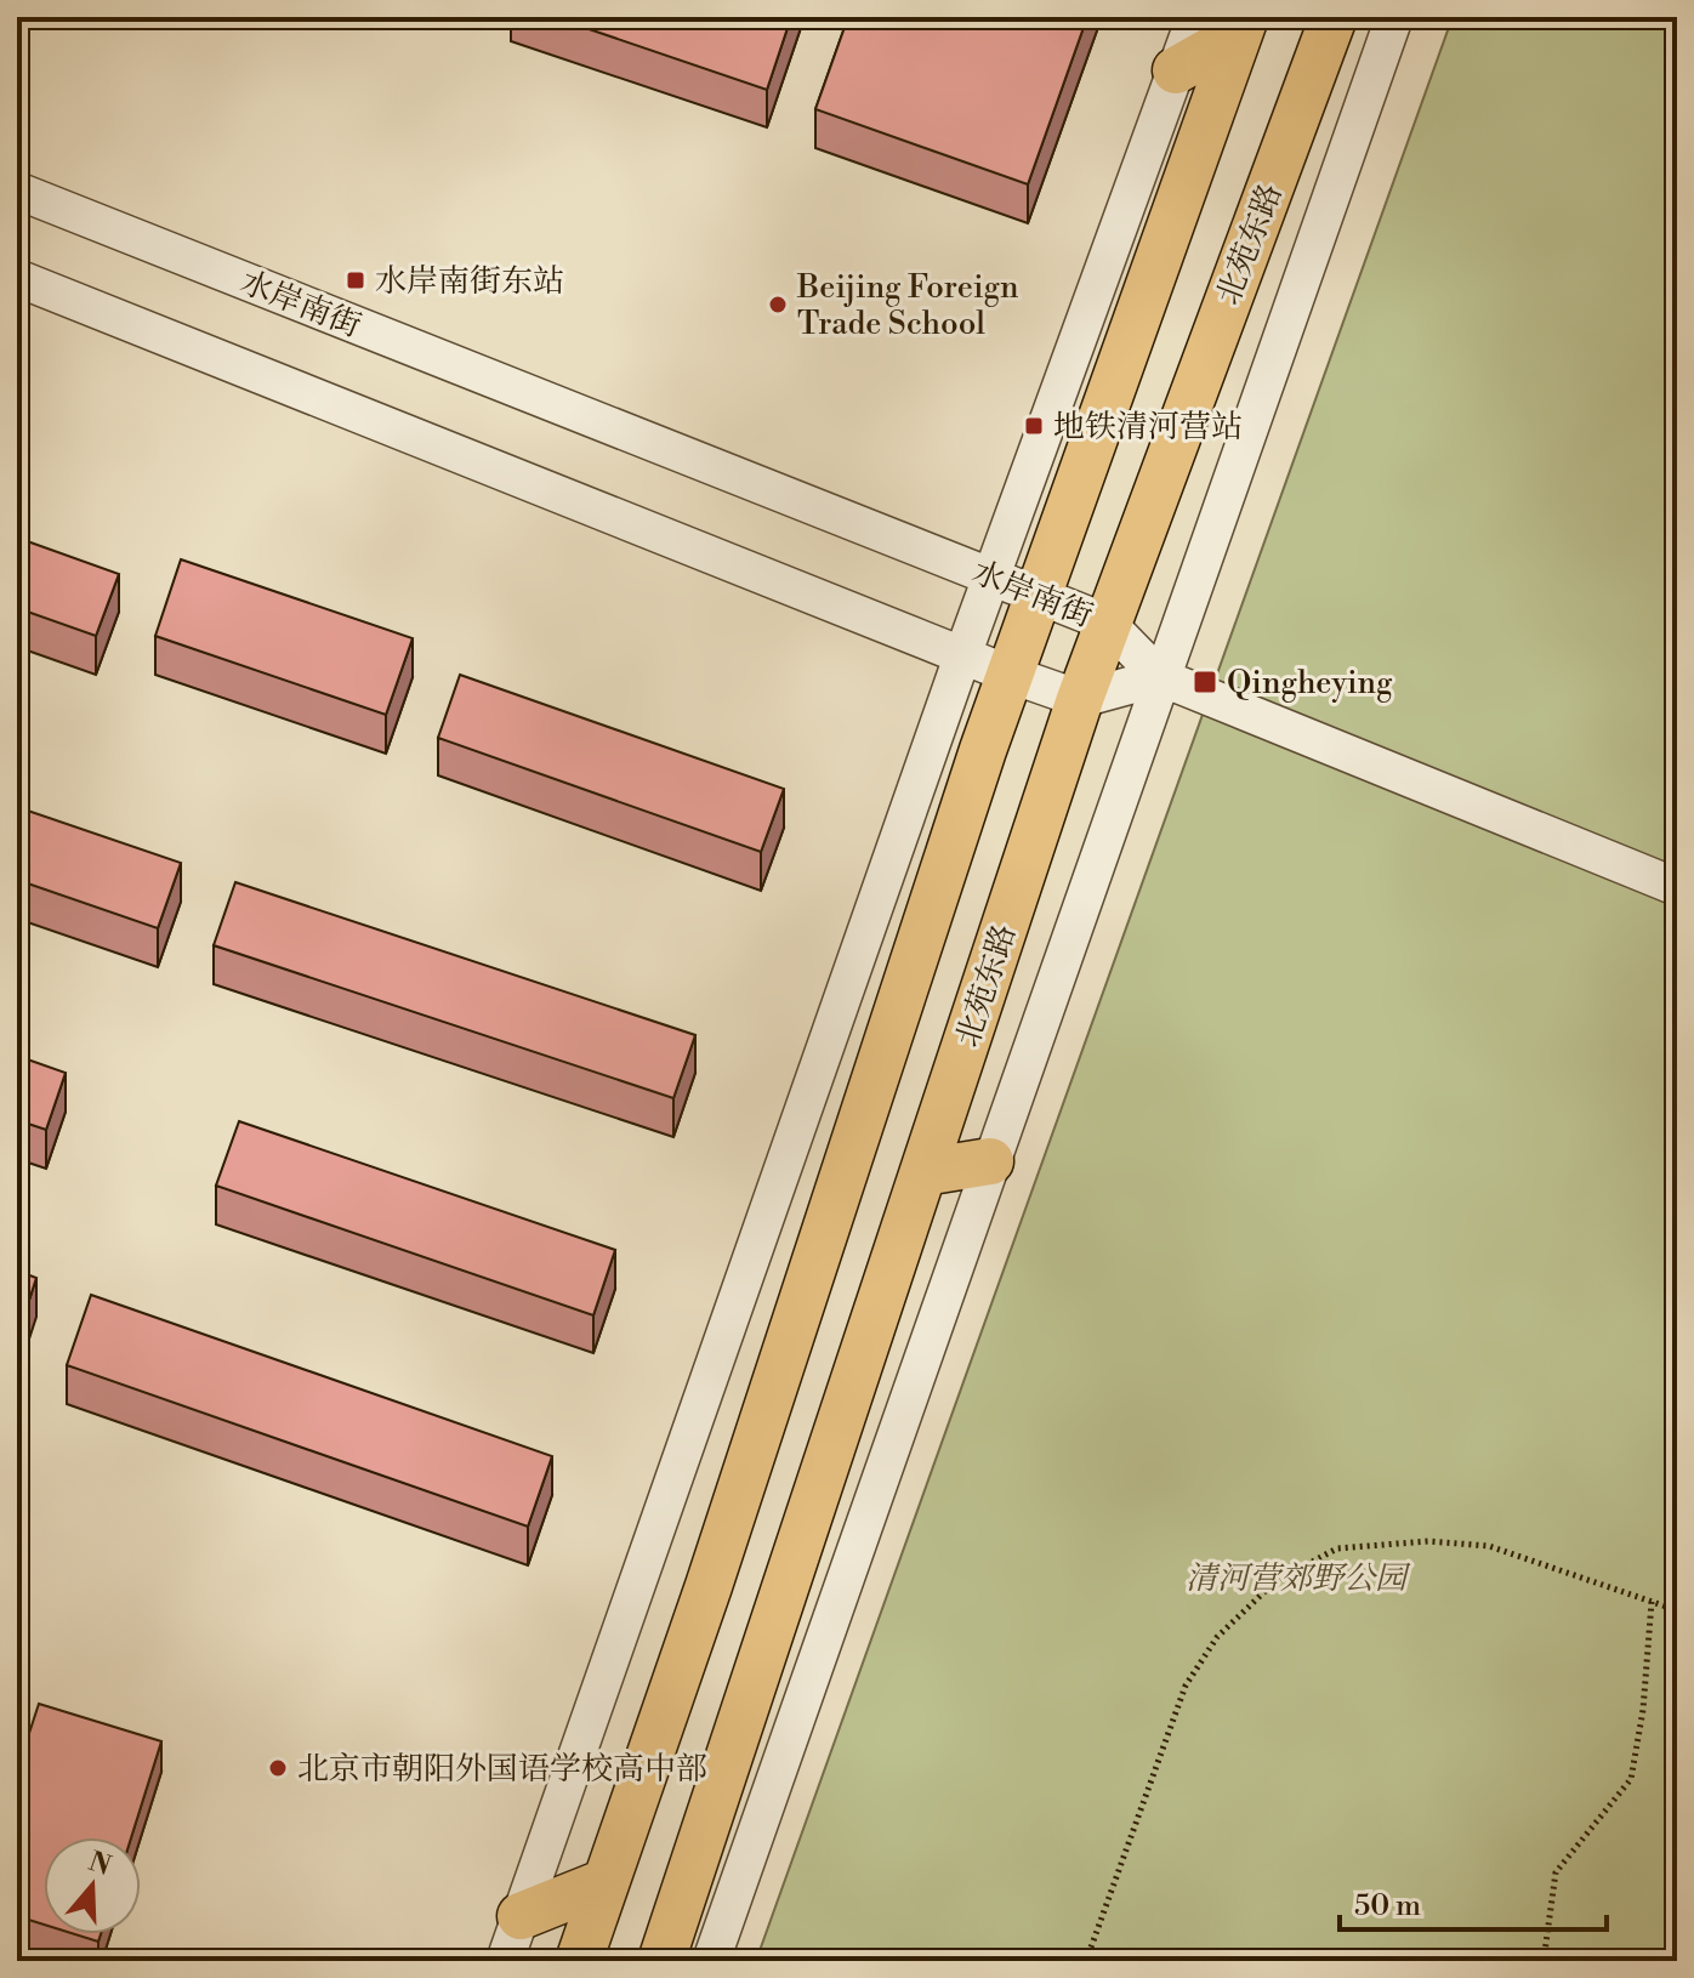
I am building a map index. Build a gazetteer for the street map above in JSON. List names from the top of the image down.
{
  "streets": {
    "main road": ["北苑东路"],
    "street": ["水岸南街"]
  },
  "crossings": [
    ["北苑东路", "水岸南街"]
  ],
  "parks": ["清河营郊野公园"],
  "places": {
    "transit": ["水岸南街东站", "地铁清河营站", "Qingheying"],
    "other": ["Beijing Foreign Trade School", "北京市朝阳外国语学校高中部"]
  },
  "scale_bar": "50 m",
  "north": "top"
}
